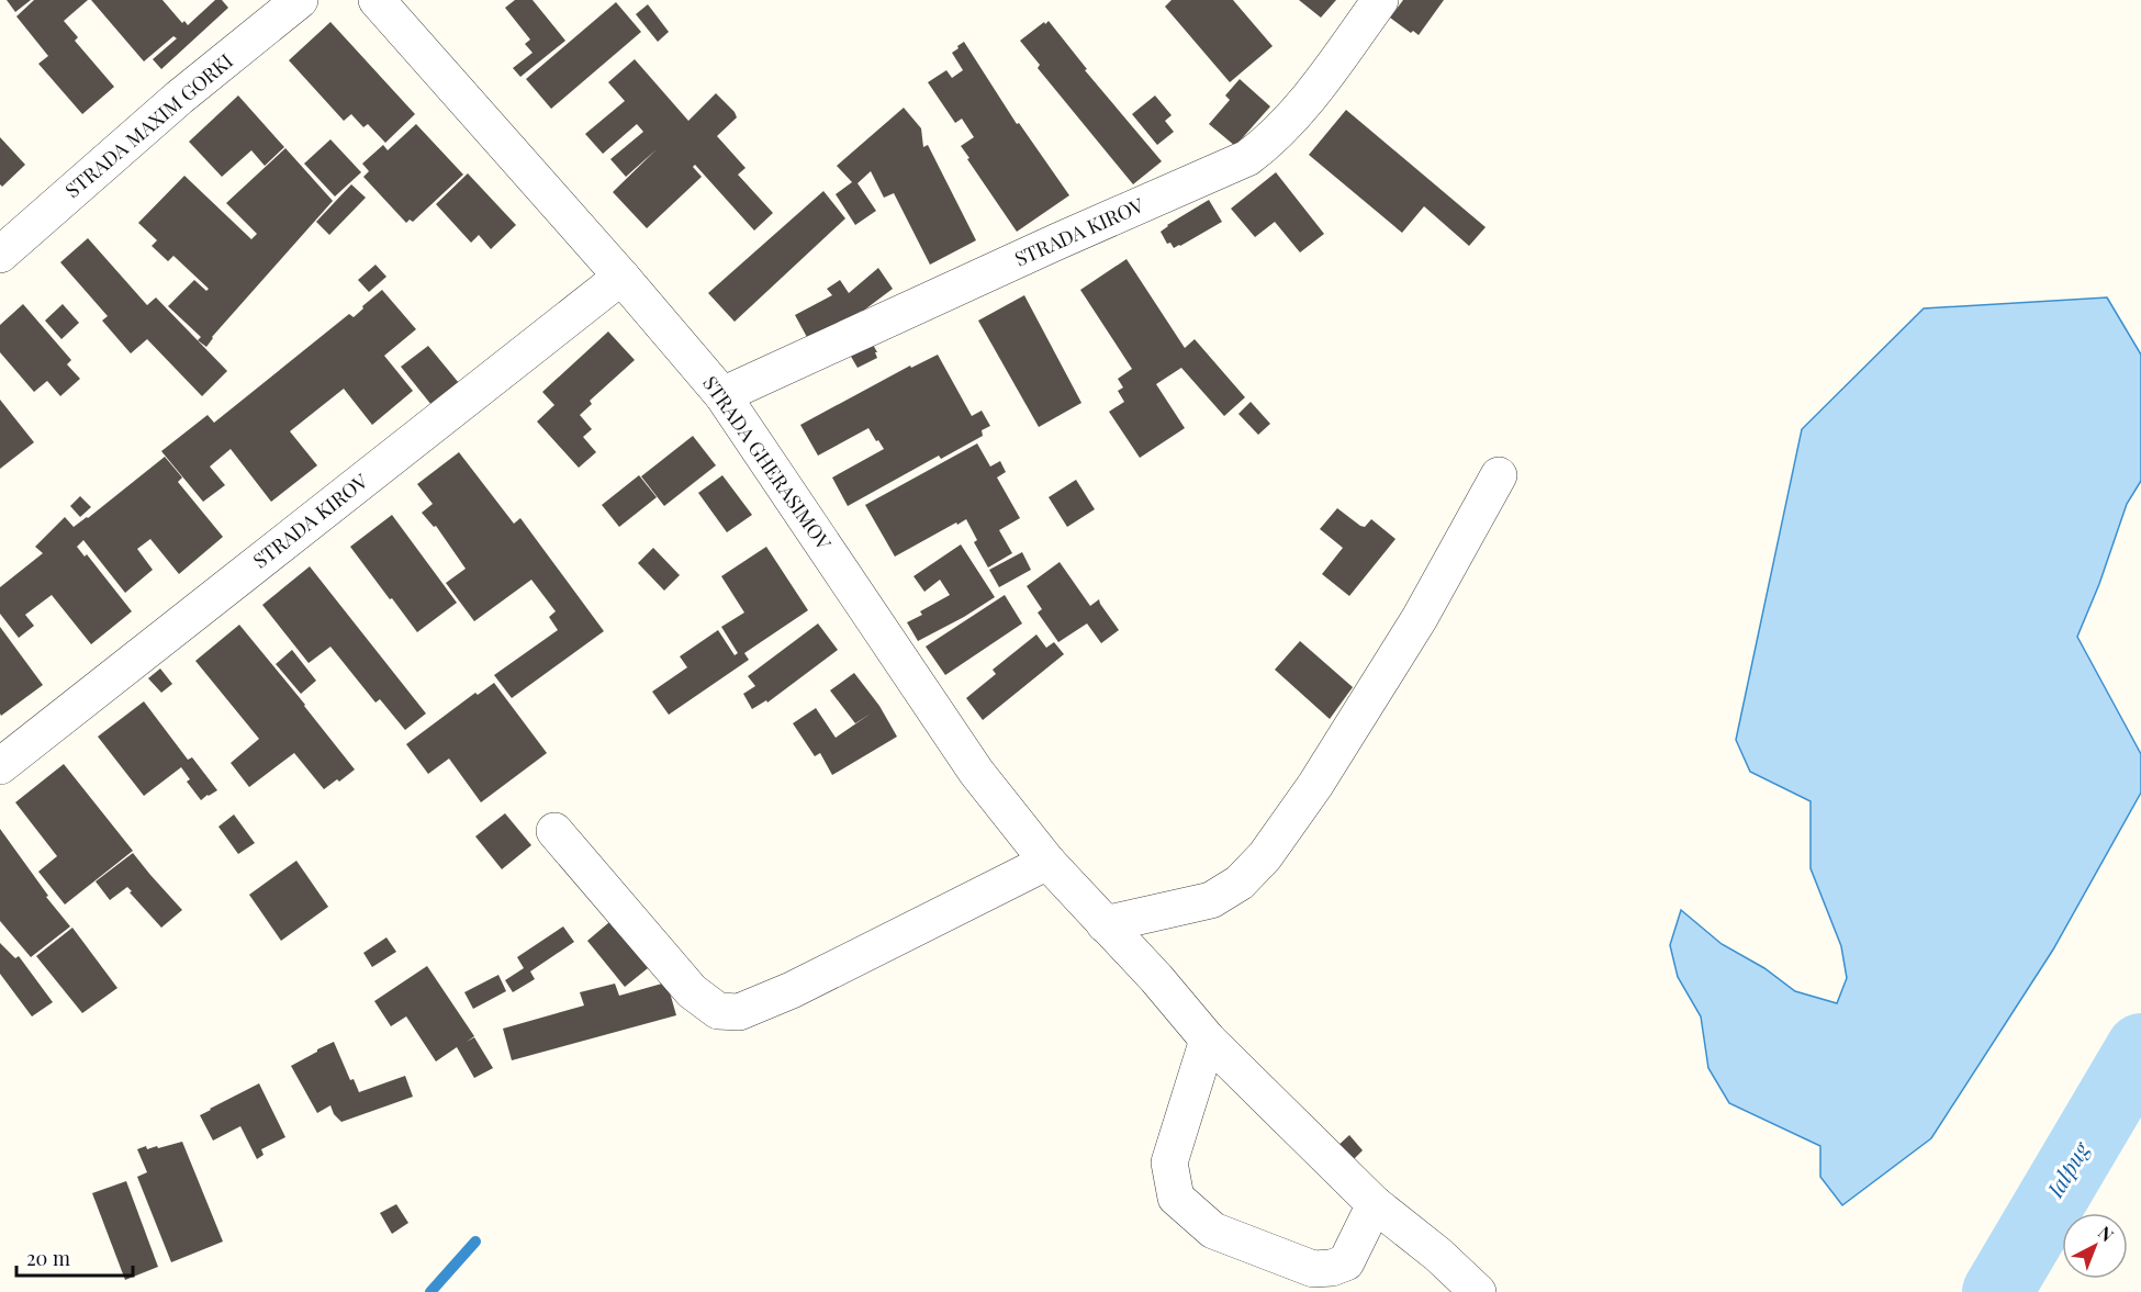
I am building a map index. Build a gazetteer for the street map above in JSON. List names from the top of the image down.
{
  "streets": {
    "street": ["STRADA MAXIM GORKI", "STRADA KIROV", "STRADA GHERASIMOV"]
  },
  "crossings": [
    ["STRADA KIROV", "STRADA GHERASIMOV"]
  ],
  "water": ["Ialpug"],
  "scale_bar": "20 m",
  "north": "top right"
}
